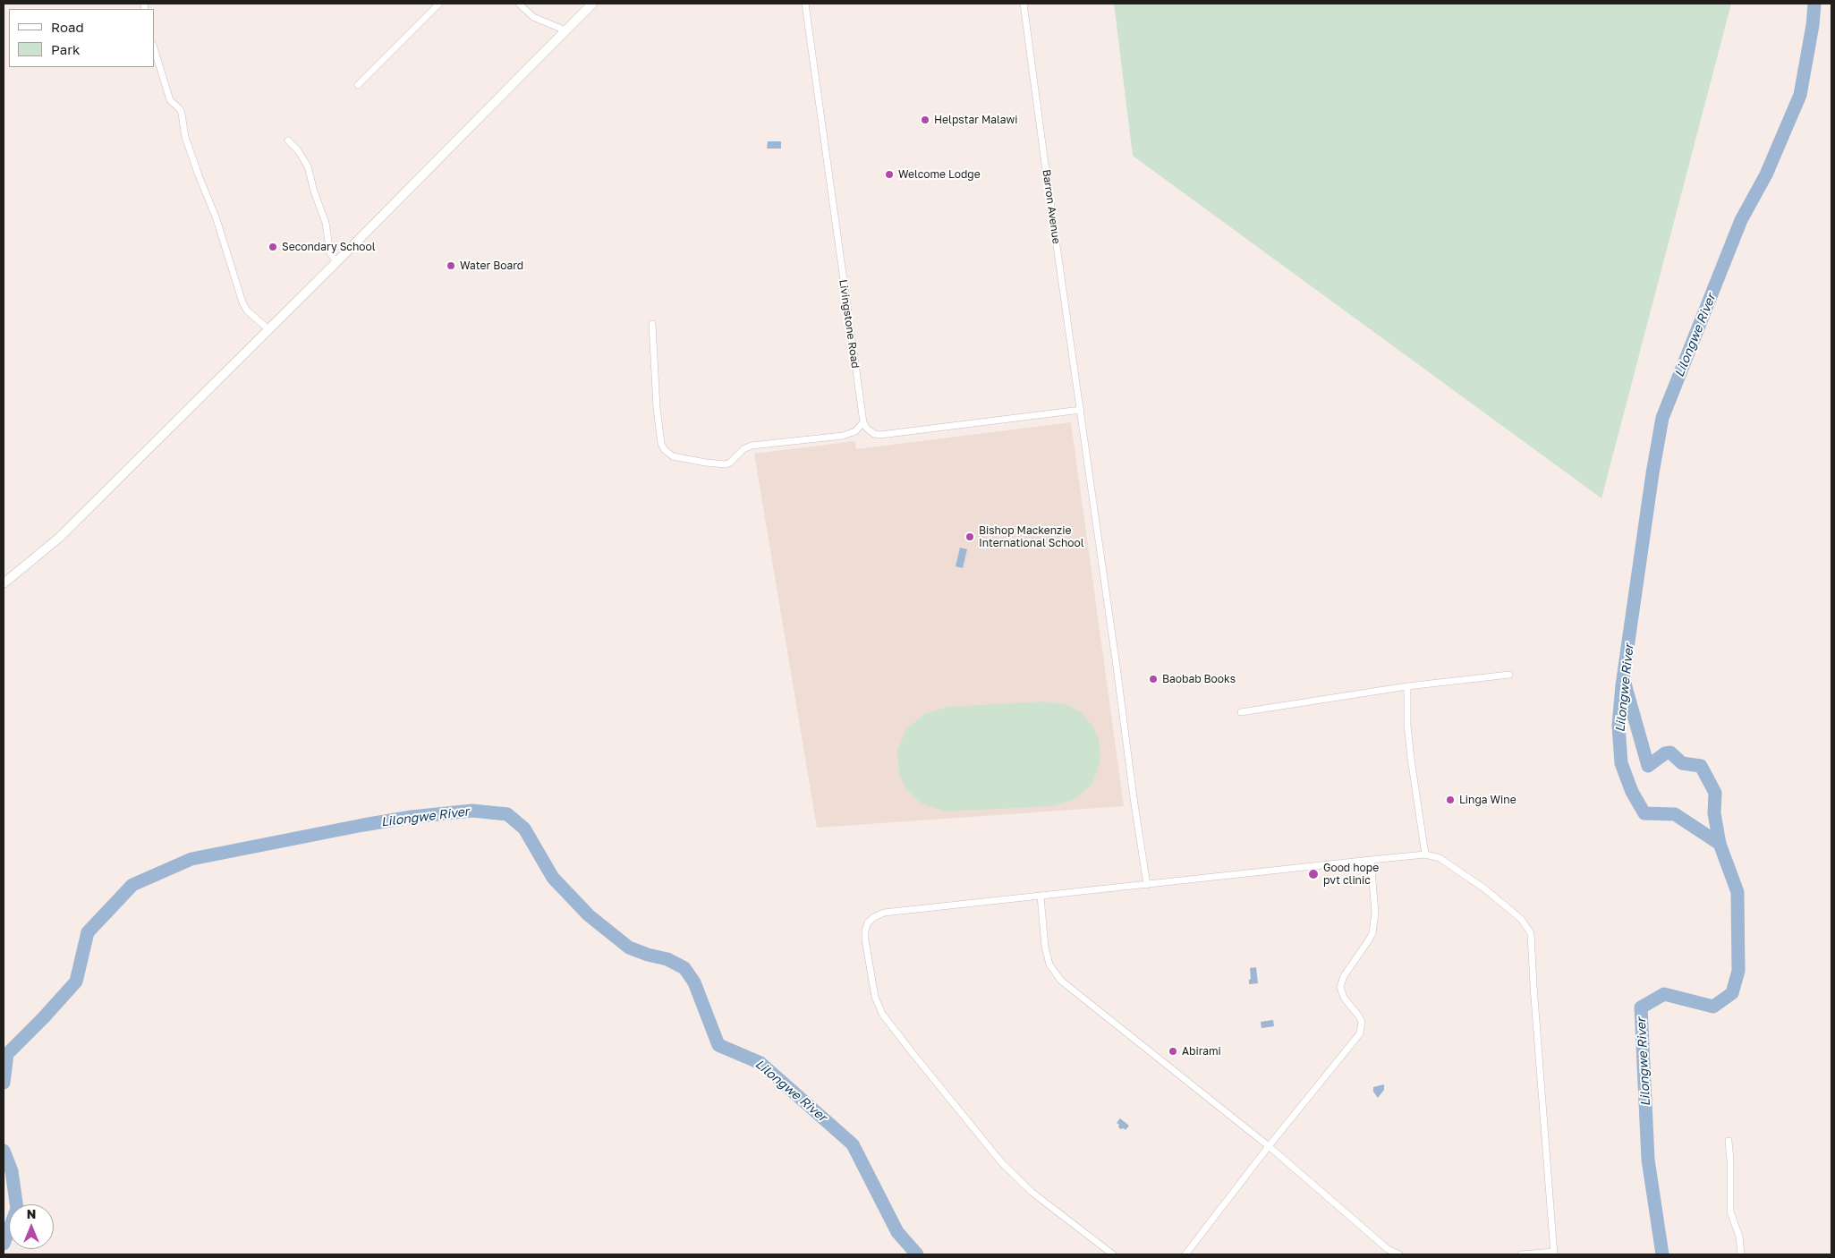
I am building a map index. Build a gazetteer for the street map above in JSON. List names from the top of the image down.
{
  "streets": {
    "street": ["Barron Avenue", "Livingstone Road"]
  },
  "water": ["Lilongwe River"],
  "places": [
    "Helpstar Malawi",
    "Welcome Lodge",
    "Secondary School",
    "Water Board",
    "Bishop Mackenzie International School",
    "Baobab Books",
    "Linga Wine",
    "Good hope pvt clinic",
    "Abirami"
  ],
  "legend": ["Road", "Park"],
  "north": "top"
}
